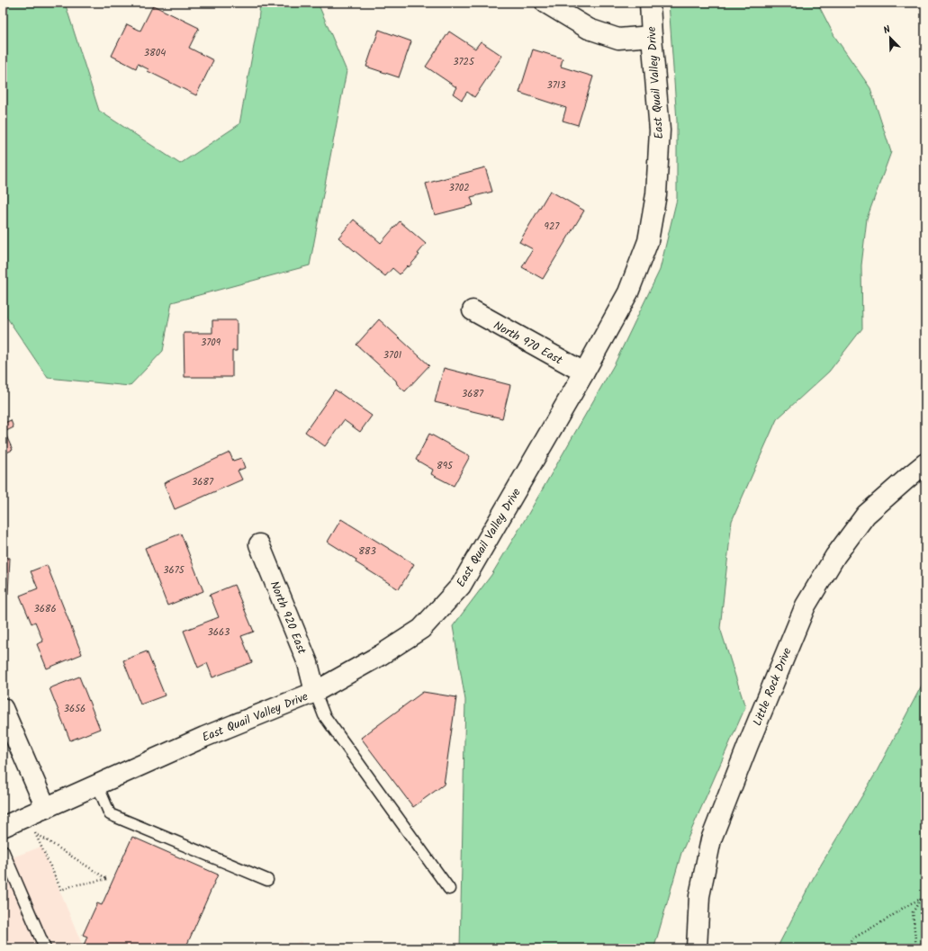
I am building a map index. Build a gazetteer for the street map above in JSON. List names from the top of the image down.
{
  "streets": {
    "street": [
      "East Quail Valley Drive",
      "North 970 East",
      "North 920 East",
      "Little Rock Drive"
    ]
  },
  "crossings": [
    ["East Quail Valley Drive", "North 970 East"],
    ["East Quail Valley Drive", "North 920 East"]
  ],
  "house_numbers": [
    "3804",
    "3725",
    "3713",
    "3702",
    "927",
    "3709",
    "3701",
    "3687",
    "895",
    "3687",
    "883",
    "3675",
    "3686",
    "3663",
    "3656"
  ],
  "north": "top left"
}
